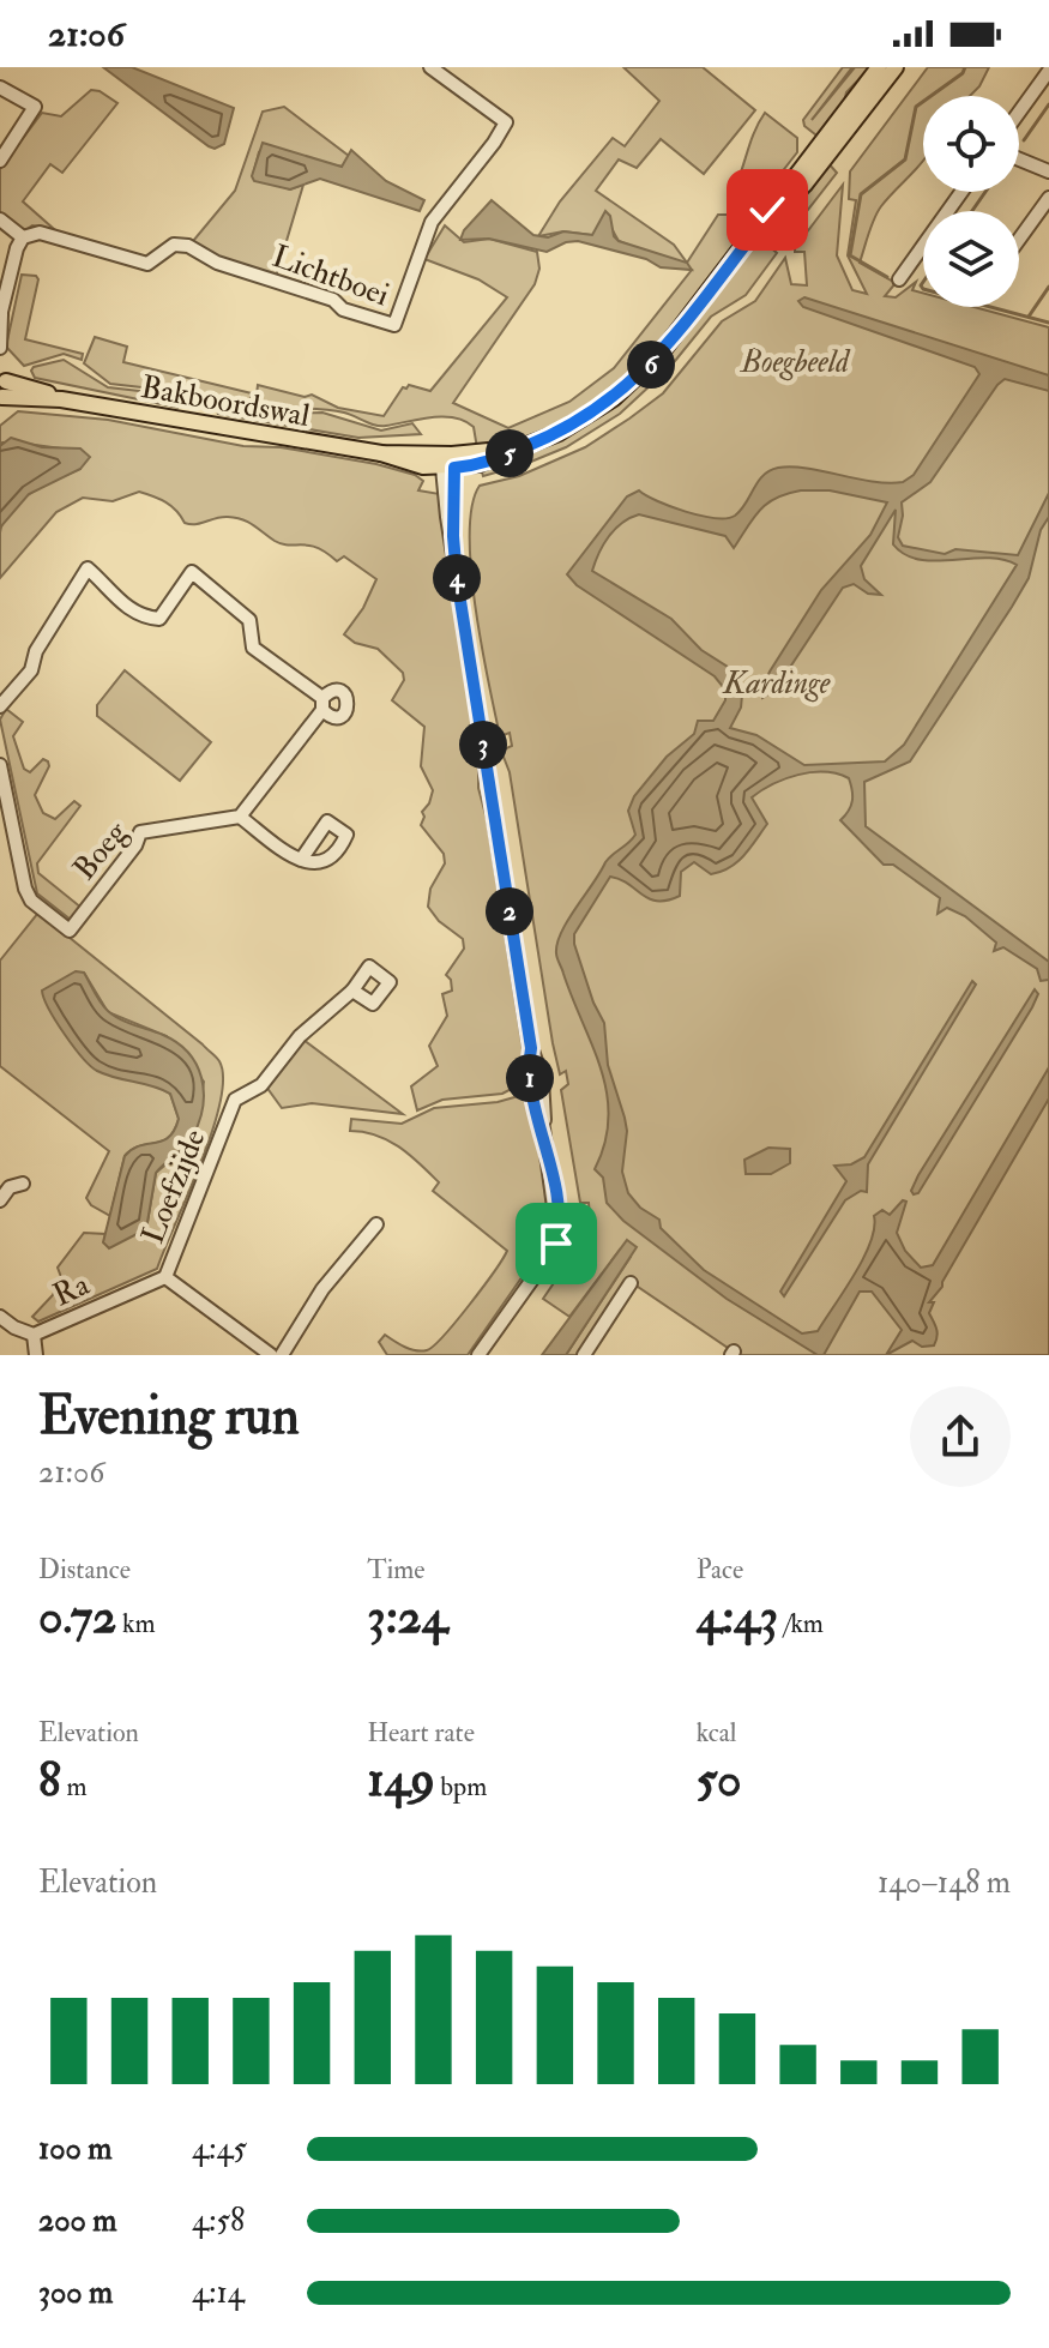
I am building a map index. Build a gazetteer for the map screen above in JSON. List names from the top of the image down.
{
  "streets": {
    "main road": ["Bakboordswal"],
    "street": [
      "Lichtboei",
      "Boeg",
      "Loefzijde",
      "Ra"
    ]
  },
  "crossings": [
    ["Loefzijde", "Ra"]
  ],
  "parks": ["Boegbeeld", "Kardinge"],
  "page": {
    "status": "21:06",
    "pins": [
      "6",
      "5",
      "4",
      "3",
      "2",
      "1"
    ],
    "heading": ["Evening run", "21:06"],
    "stats": [
      ["Distance", "0.72 km"],
      ["Time", "3:24"],
      ["Pace", "4:43 /km"],
      ["Elevation", "8 m"],
      ["Heart rate", "149 bpm"],
      ["kcal", "50"]
    ],
    "chart": ["Elevation", "140–148 m"],
    "list": [
      {
        "name": "100 m",
        "note": "4:45"
      },
      {
        "name": "200 m",
        "note": "4:58"
      },
      {
        "name": "300 m",
        "note": "4:14"
      }
    ]
  }
}
